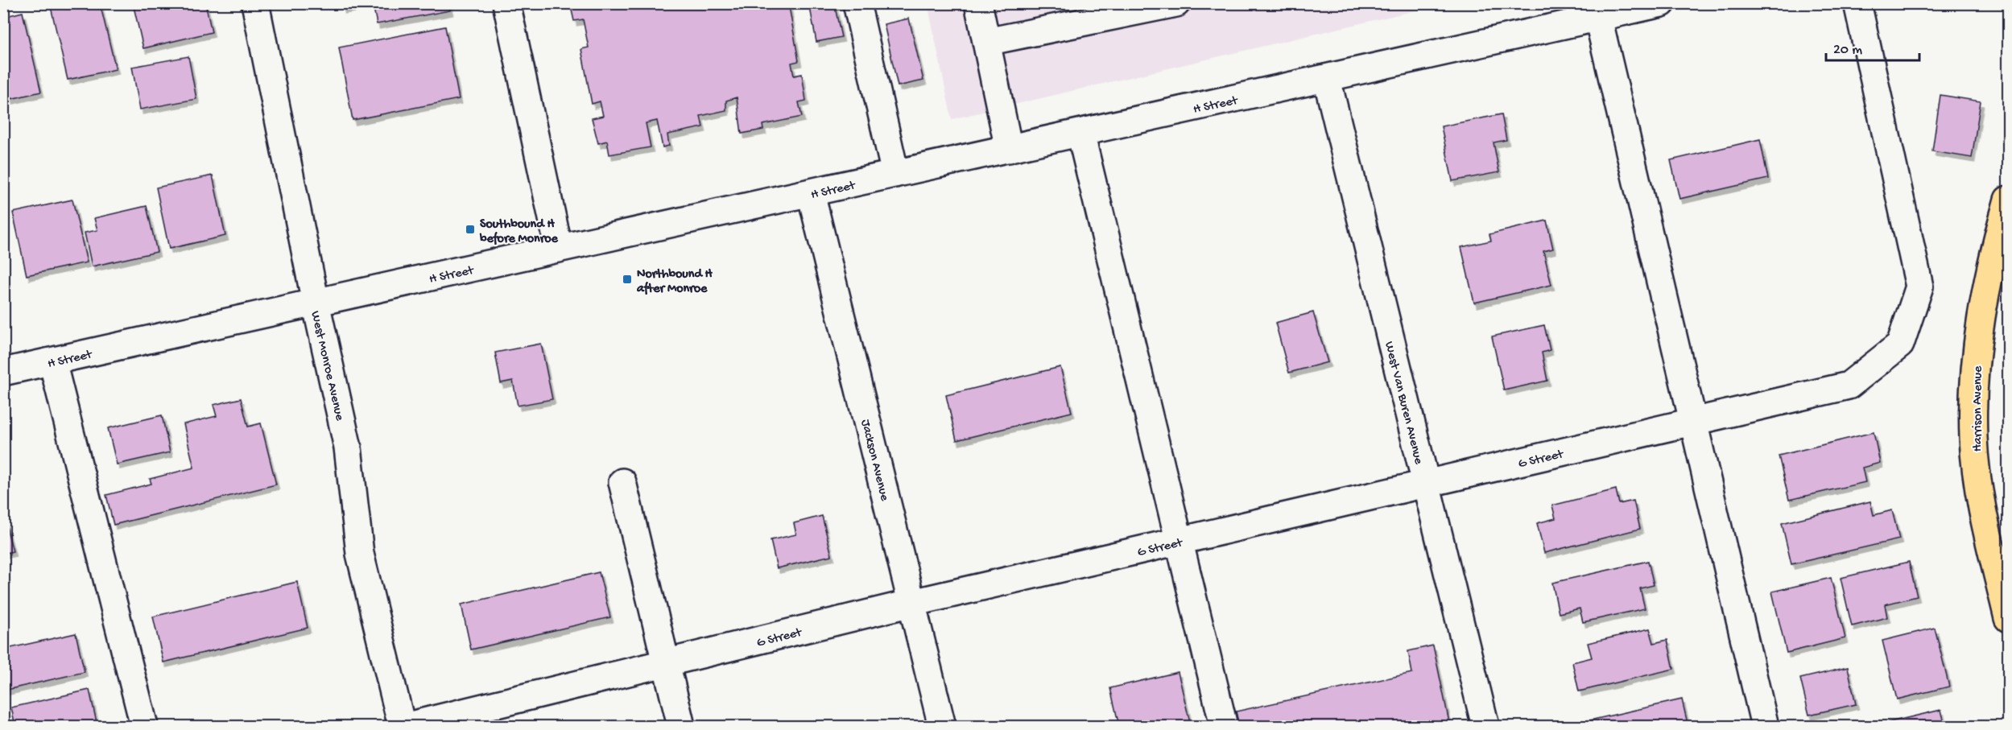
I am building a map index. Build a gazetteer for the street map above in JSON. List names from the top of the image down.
{
  "streets": {
    "main road": ["Harrison Avenue"],
    "street": [
      "H Street",
      "West Monroe Avenue",
      "West Van Buren Avenue",
      "G Street",
      "Jackson Avenue"
    ]
  },
  "crossings": [
    ["H Street", "West Monroe Avenue"],
    ["H Street", "West Van Buren Avenue"],
    ["H Street", "Jackson Avenue"],
    ["West Van Buren Avenue", "G Street"],
    ["G Street", "Jackson Avenue"]
  ],
  "places": {
    "transit": ["Southbound H before Monroe", "Northbound H after Monroe"]
  },
  "scale_bar": "20 m"
}
